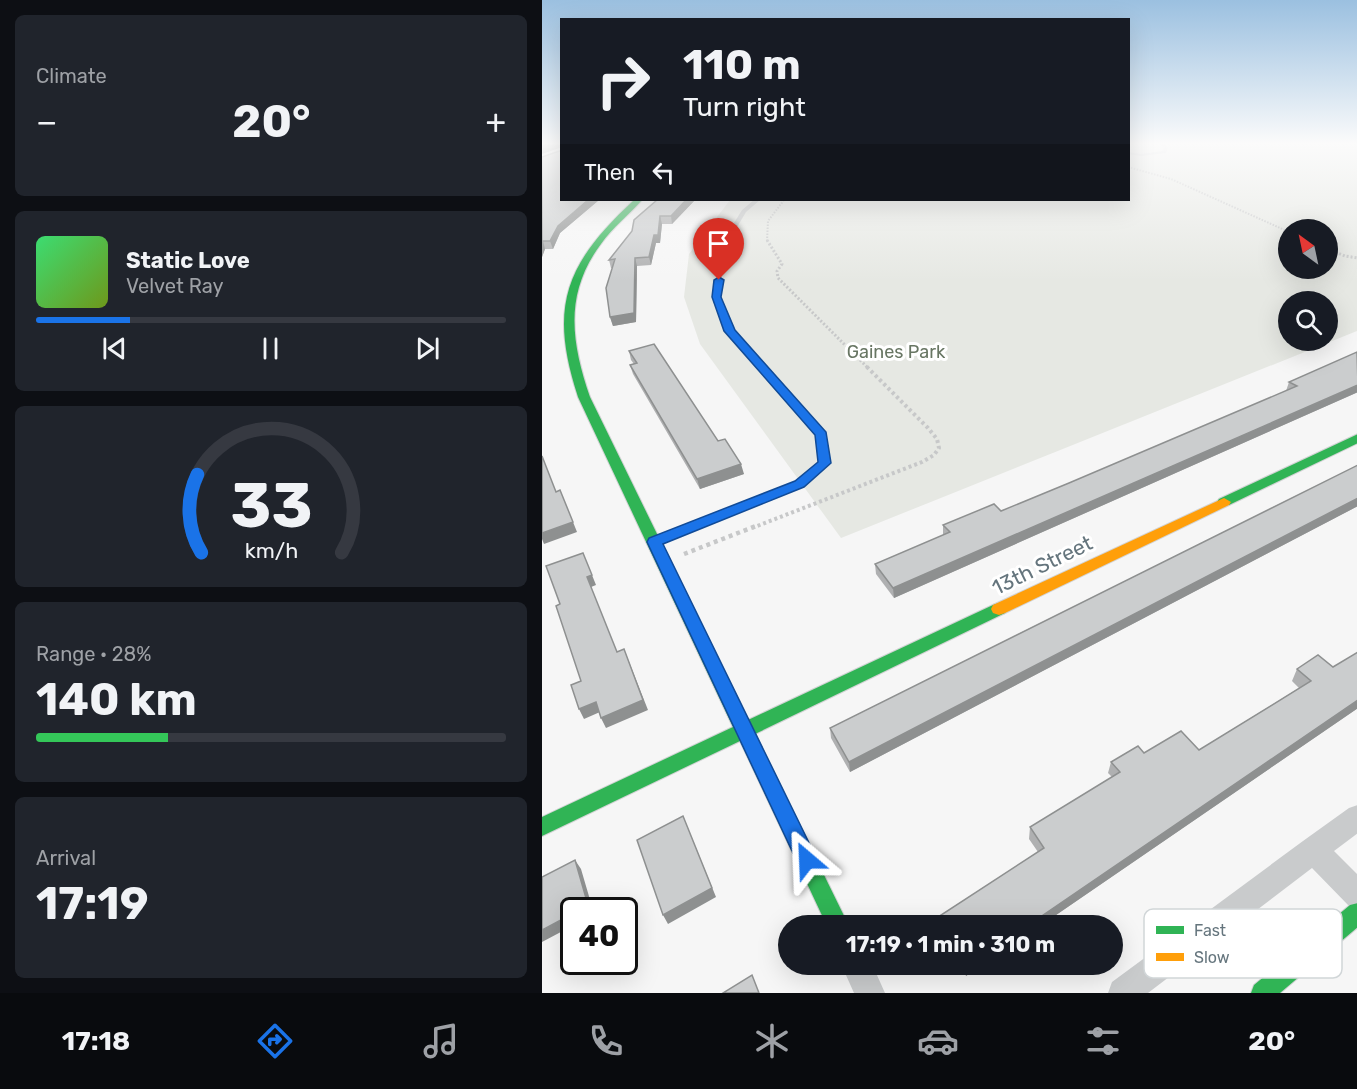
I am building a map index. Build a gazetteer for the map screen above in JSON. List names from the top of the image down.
{
  "streets": {
    "street": ["13th Street"]
  },
  "parks": ["Gaines Park"],
  "legend": ["Fast", "Slow"],
  "north": "top left",
  "page": {
    "tile": [
      "Climate",
      ["Range · 28%", "140 km"],
      ["Arrival", "17:19"]
    ],
    "turn": ["110 m", "Turn right"],
    "heat": ["−", "20°", "+"],
    "then": "Then",
    "song": ["Static Love", "Velvet Ray"],
    "limit": "40",
    "trip": "17:19 · 1 min · 310 m",
    "tabs": ["17:18", "20°"],
    "gauge": ["33", "km/h"]
  }
}
